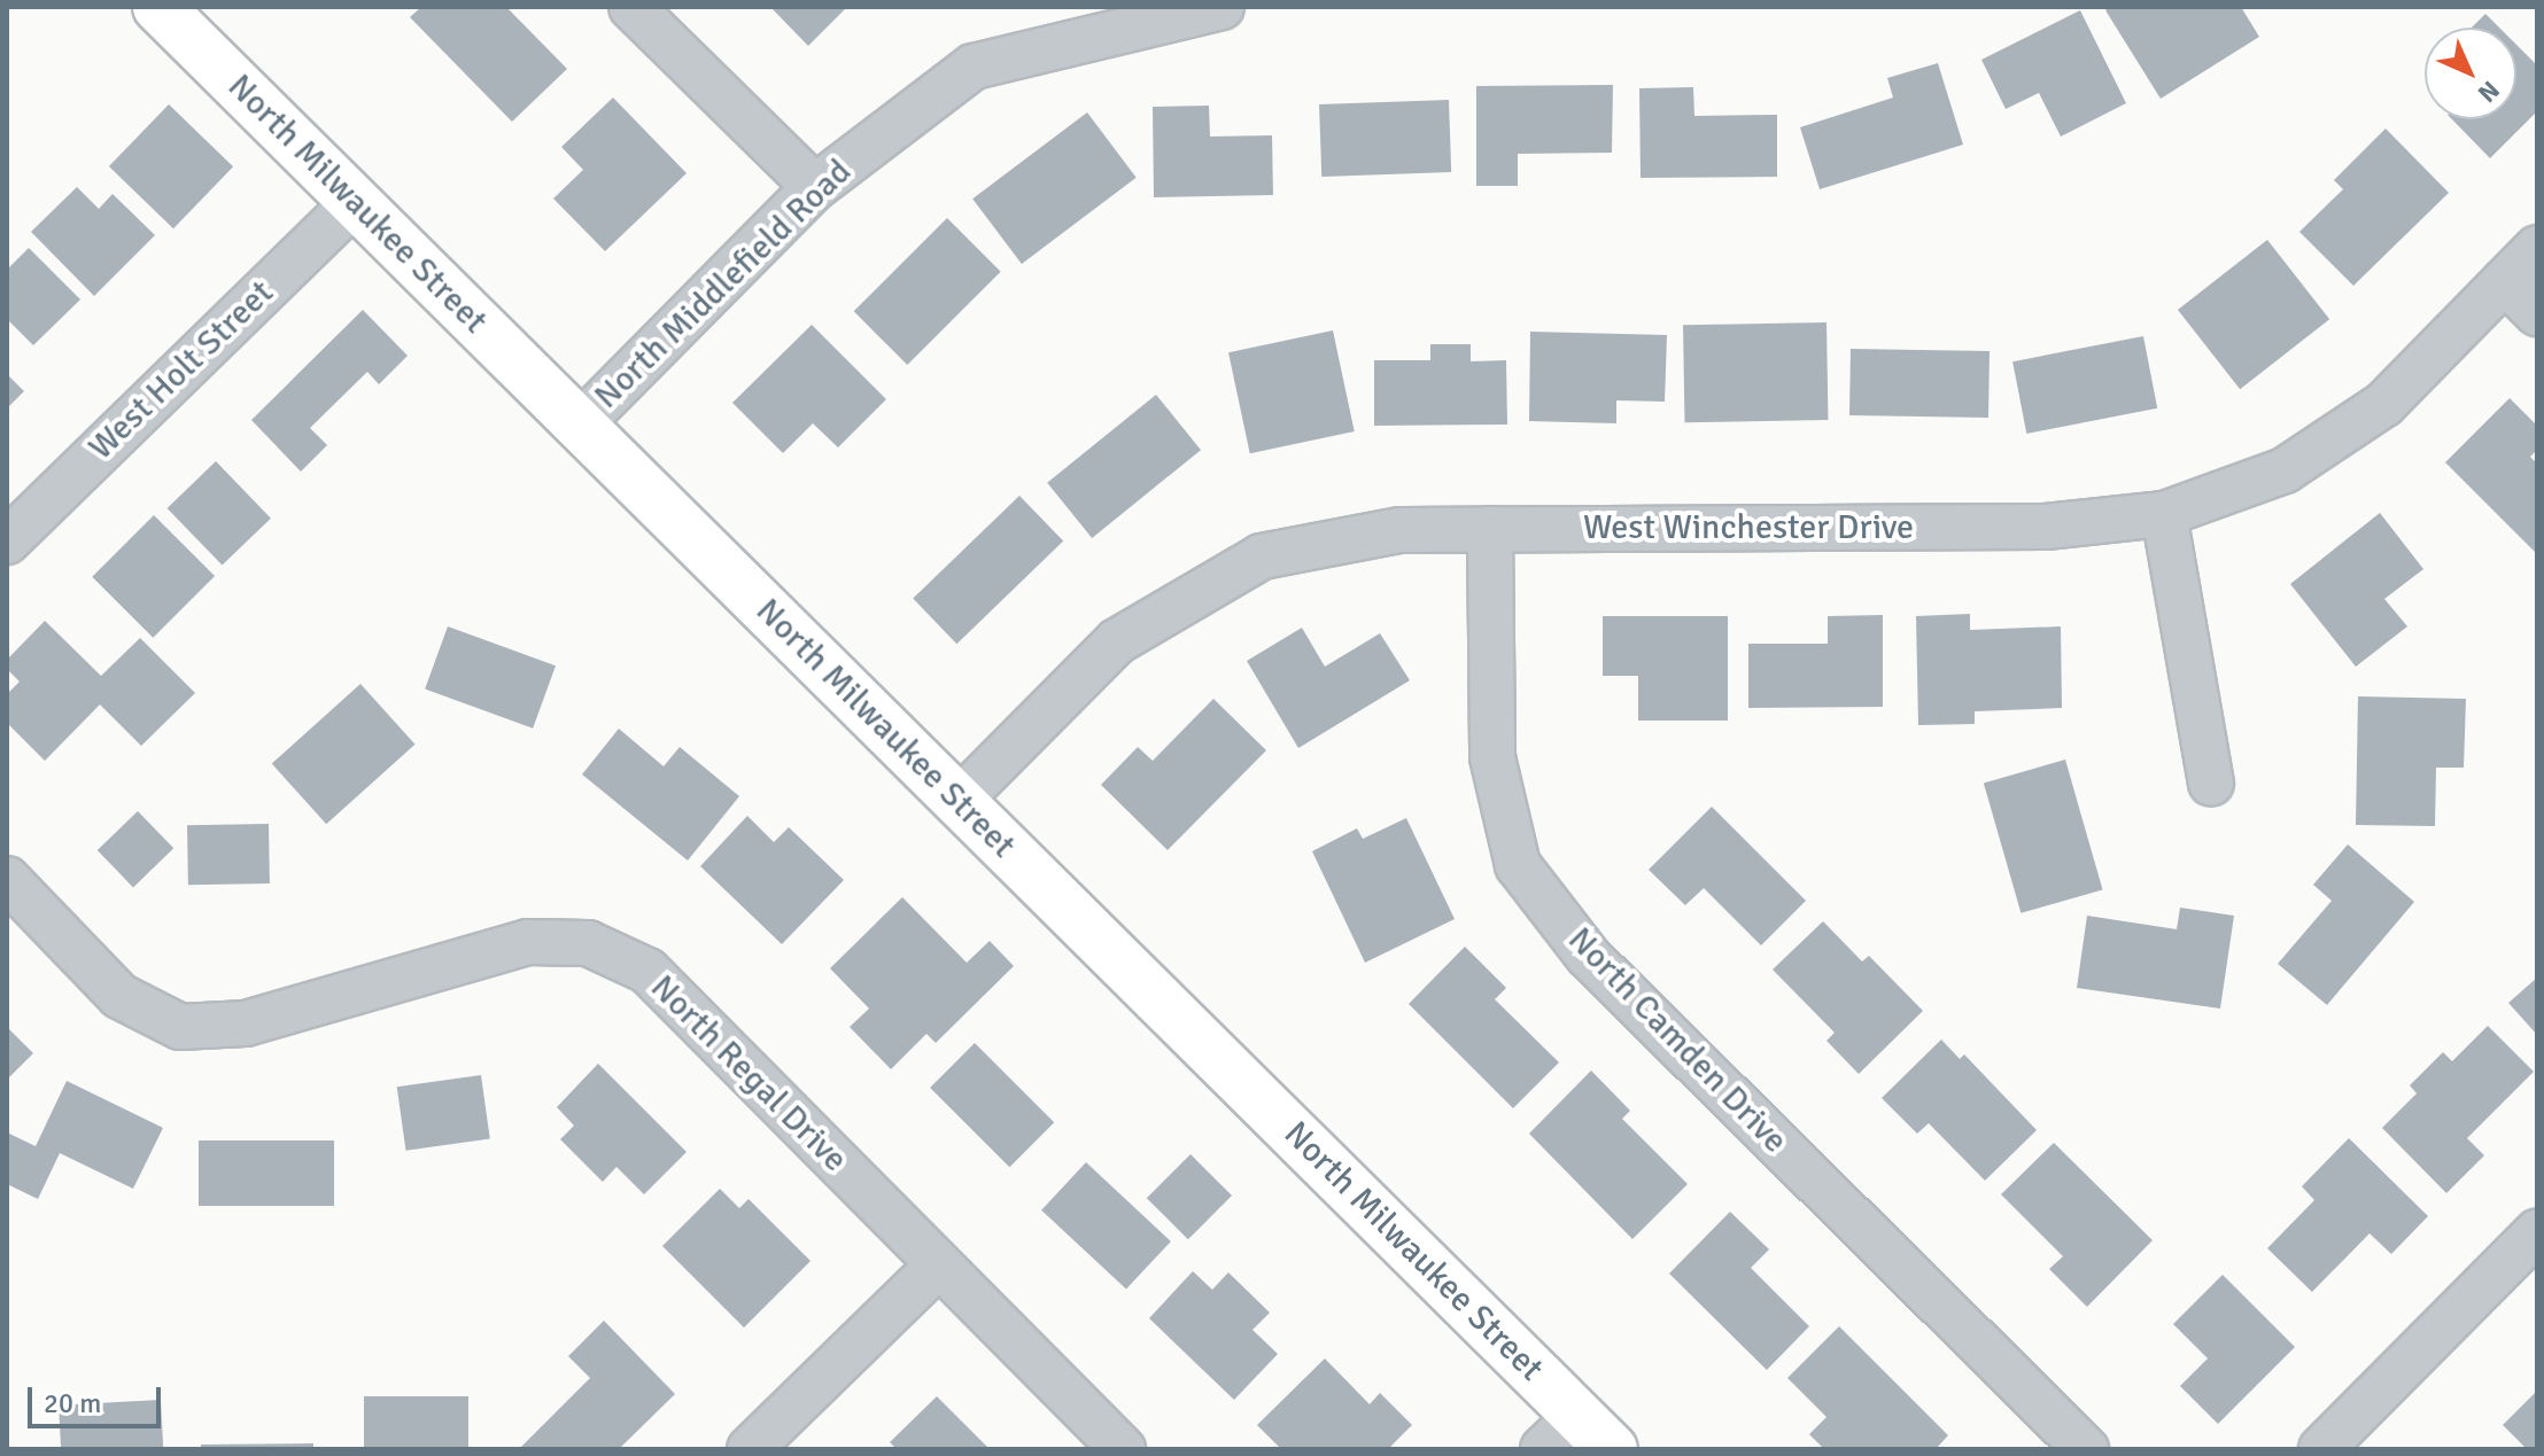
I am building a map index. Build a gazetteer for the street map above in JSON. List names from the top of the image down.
{
  "streets": {
    "main road": ["North Milwaukee Street"],
    "street": [
      "North Middlefield Road",
      "West Holt Street",
      "West Winchester Drive",
      "North Camden Drive",
      "North Regal Drive"
    ]
  },
  "crossings": [
    ["North Milwaukee Street", "North Middlefield Road"],
    ["North Milwaukee Street", "West Holt Street"],
    ["North Milwaukee Street", "West Winchester Drive"],
    ["West Winchester Drive", "North Camden Drive"]
  ],
  "scale_bar": "20 m",
  "north": "bottom right"
}
